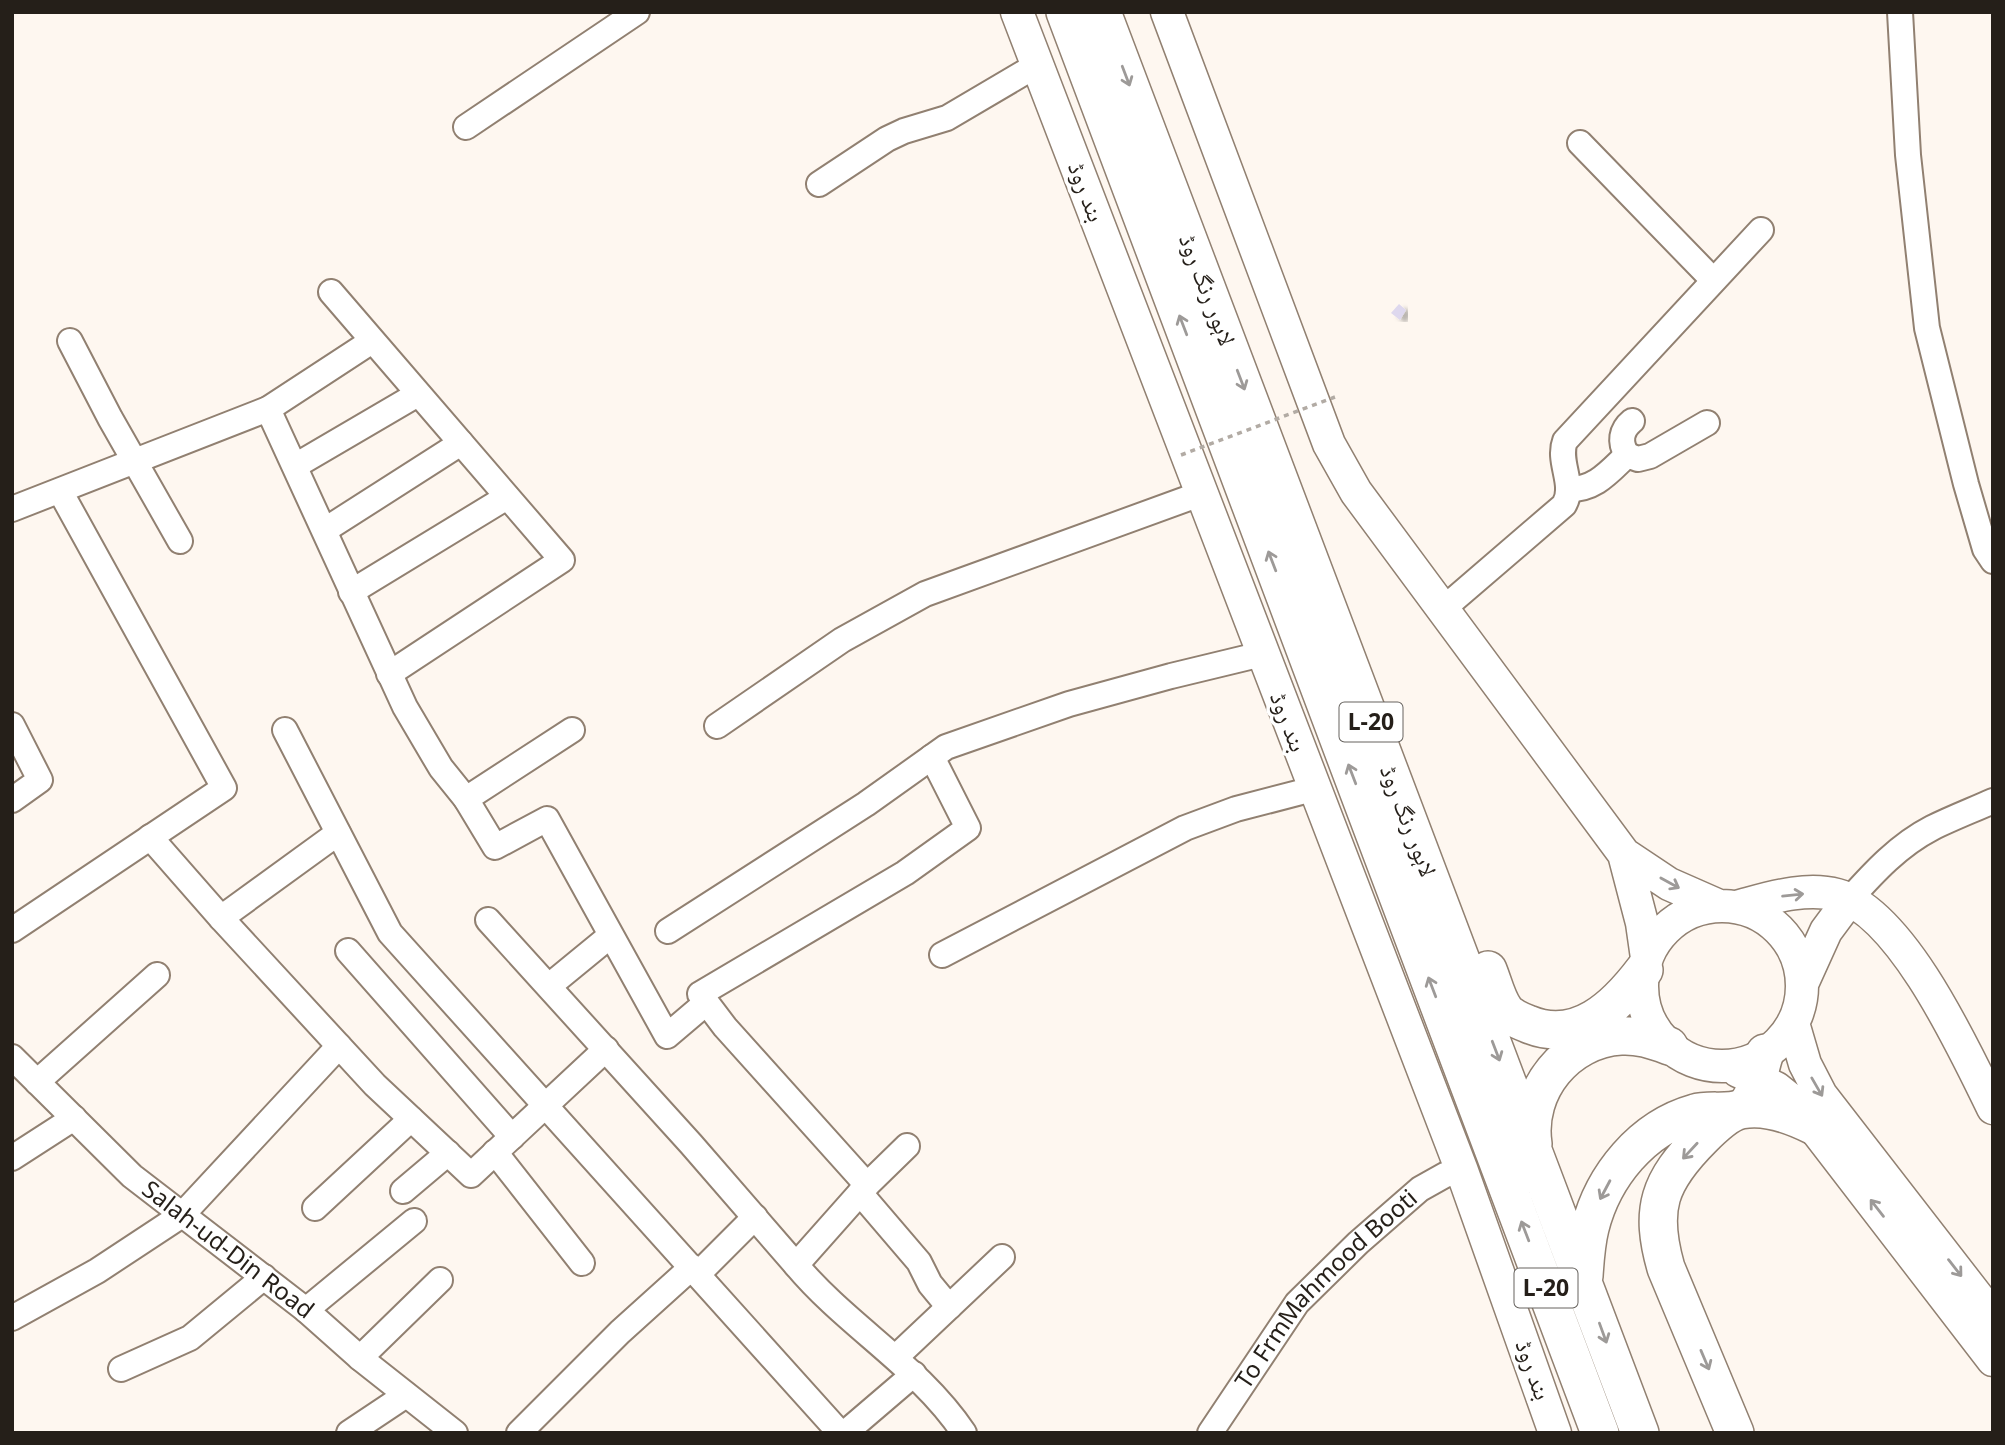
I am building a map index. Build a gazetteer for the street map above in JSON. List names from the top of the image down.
{
  "streets": {
    "highway": ["لاہور رنگ روڈ", "L-20"],
    "main road": ["بند روڈ"],
    "street": ["Salah-ud-Din Road", "To FrmMahmood Booti"]
  },
  "crossings": [
    ["بند روڈ", "To FrmMahmood Booti"]
  ]
}
